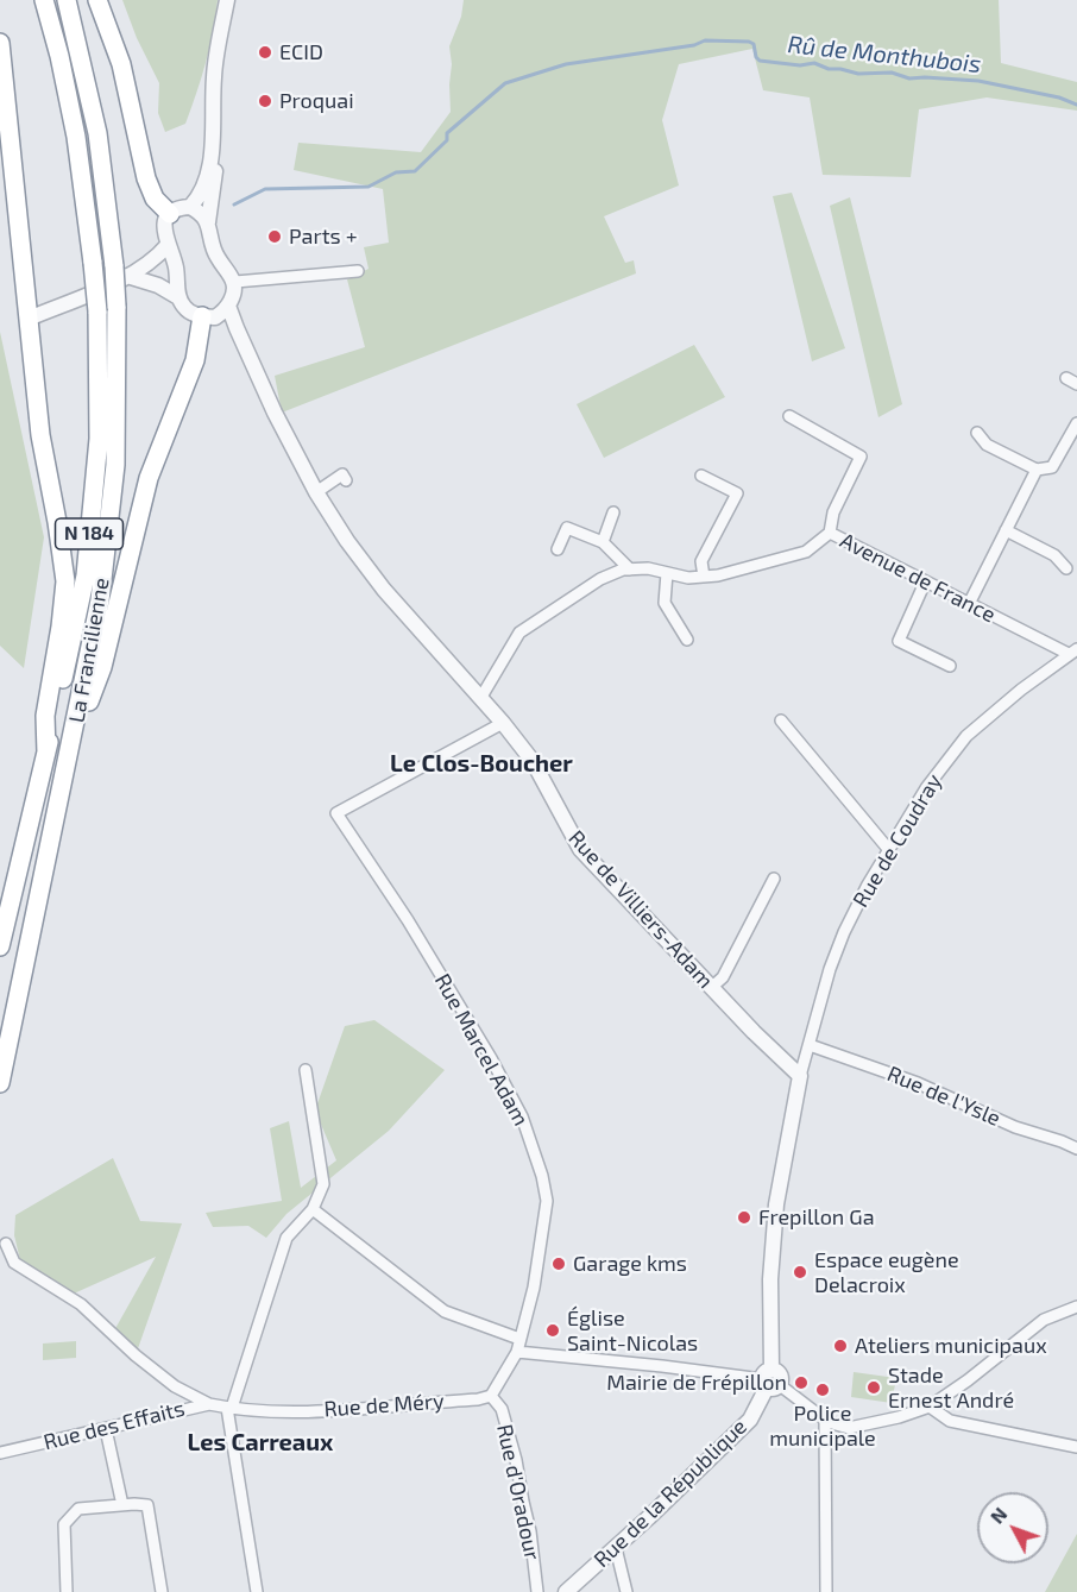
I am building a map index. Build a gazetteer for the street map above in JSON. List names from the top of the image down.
{
  "streets": {
    "highway": ["N 184", "La Francilienne"],
    "street": [
      "Avenue de France",
      "Rue de Coudray",
      "Rue de Villiers-Adam",
      "Rue Marcel Adam",
      "Rue de l'Ysle",
      "Rue de Méry",
      "Rue des Effaits",
      "Rue d'Oradour",
      "Rue de la République"
    ]
  },
  "crossings": [
    ["Avenue de France", "Rue de Coudray"],
    ["Avenue de France", "Rue de Villiers-Adam"],
    ["Rue de Coudray", "Rue de Villiers-Adam"],
    ["Rue de Coudray", "Rue de l'Ysle"],
    ["Rue de Villiers-Adam", "Rue Marcel Adam"],
    ["Rue de Méry", "Rue des Effaits"],
    ["Rue de Méry", "Rue d'Oradour"]
  ],
  "districts": ["Le Clos-Boucher", "Les Carreaux"],
  "water": ["Rû de Monthubois"],
  "places": [
    "ECID",
    "Proquai",
    "Parts +",
    "Frepillon Ga",
    "Garage kms",
    "Espace eugène Delacroix",
    "Église Saint-Nicolas",
    "Ateliers municipaux",
    "Mairie de Frépillon",
    "Stade Ernest André",
    "Police municipale"
  ],
  "north": "top left"
}
